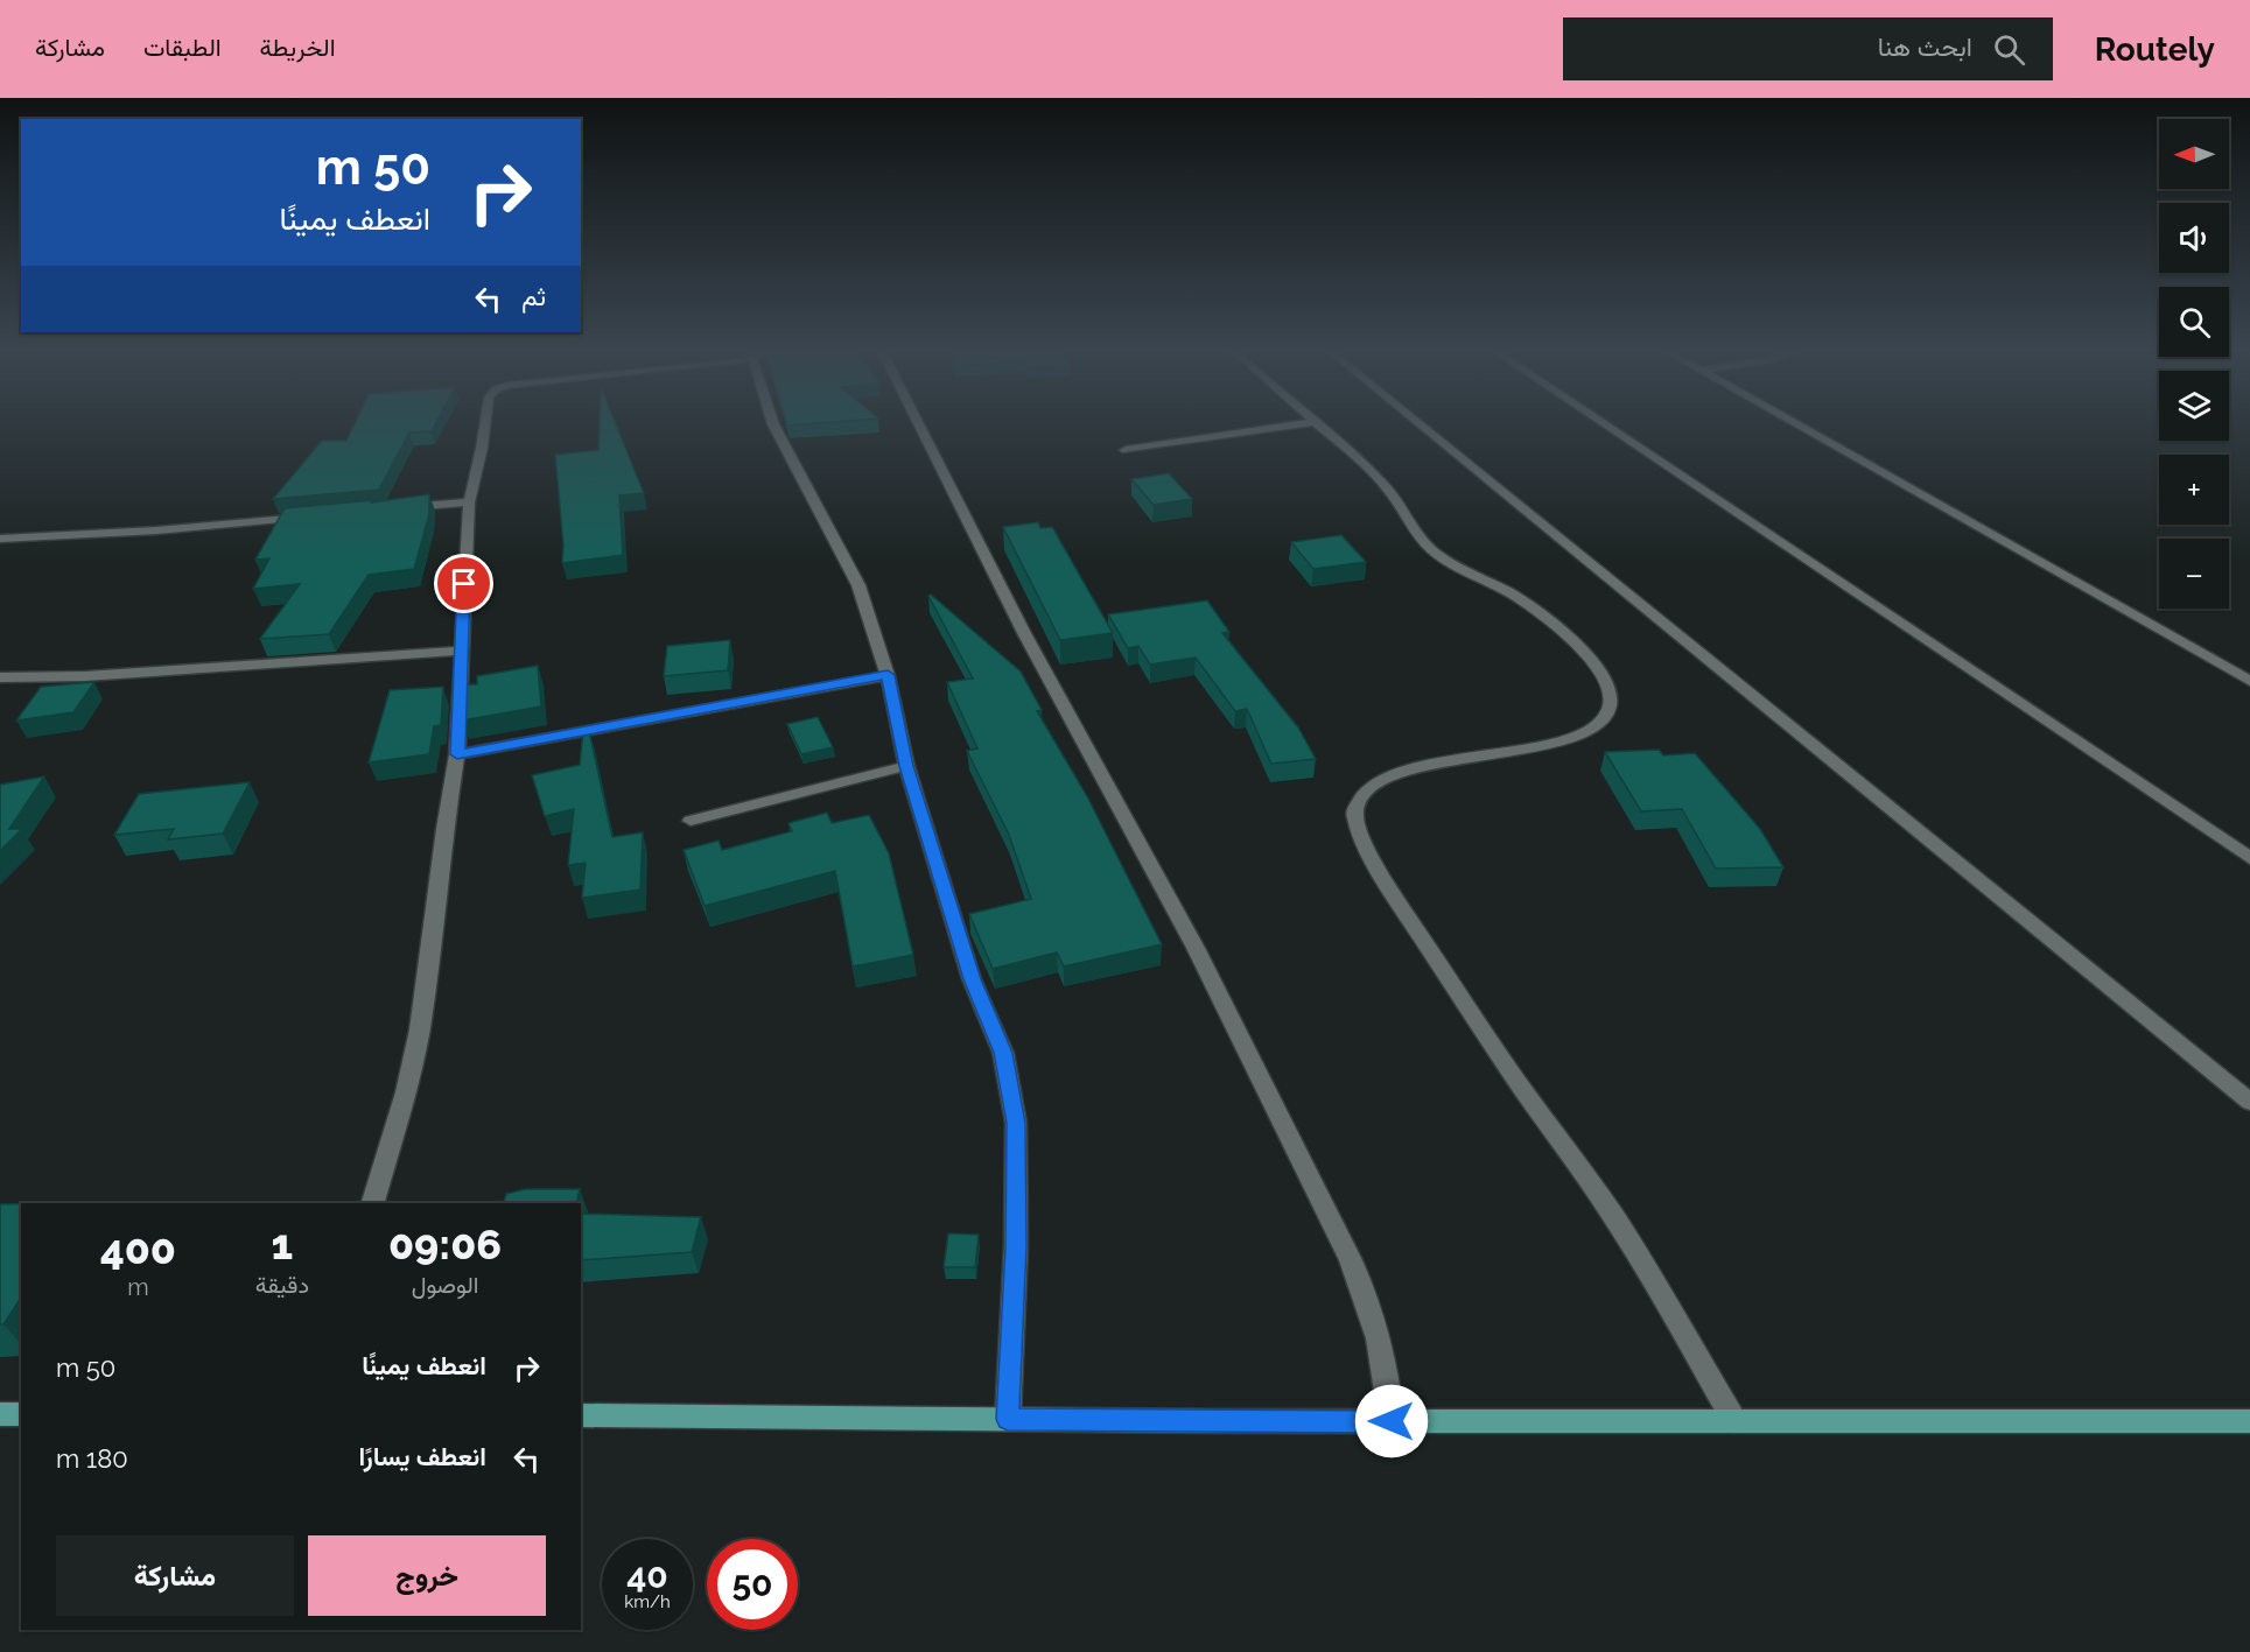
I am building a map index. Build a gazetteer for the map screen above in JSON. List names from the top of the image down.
{
  "north": "left",
  "page": {
    "header": "Routely",
    "search": "ابحث هنا",
    "nav": ["الخريطة", "الطبقات", "مشاركة"],
    "map_buttons": ["+", "−"],
    "turn": ["50 m", "انعطف يمينًا"],
    "then": "ثم",
    "eta": [
      "09:06",
      "الوصول",
      "1",
      "دقيقة",
      "400",
      "m"
    ],
    "list": [
      {
        "name": "انعطف يمينًا",
        "value": "50 m"
      },
      {
        "name": "انعطف يسارًا",
        "value": "180 m"
      }
    ],
    "buttons": ["خروج", "مشاركة"],
    "speed": "40 km/h",
    "limit": "50"
  }
}
